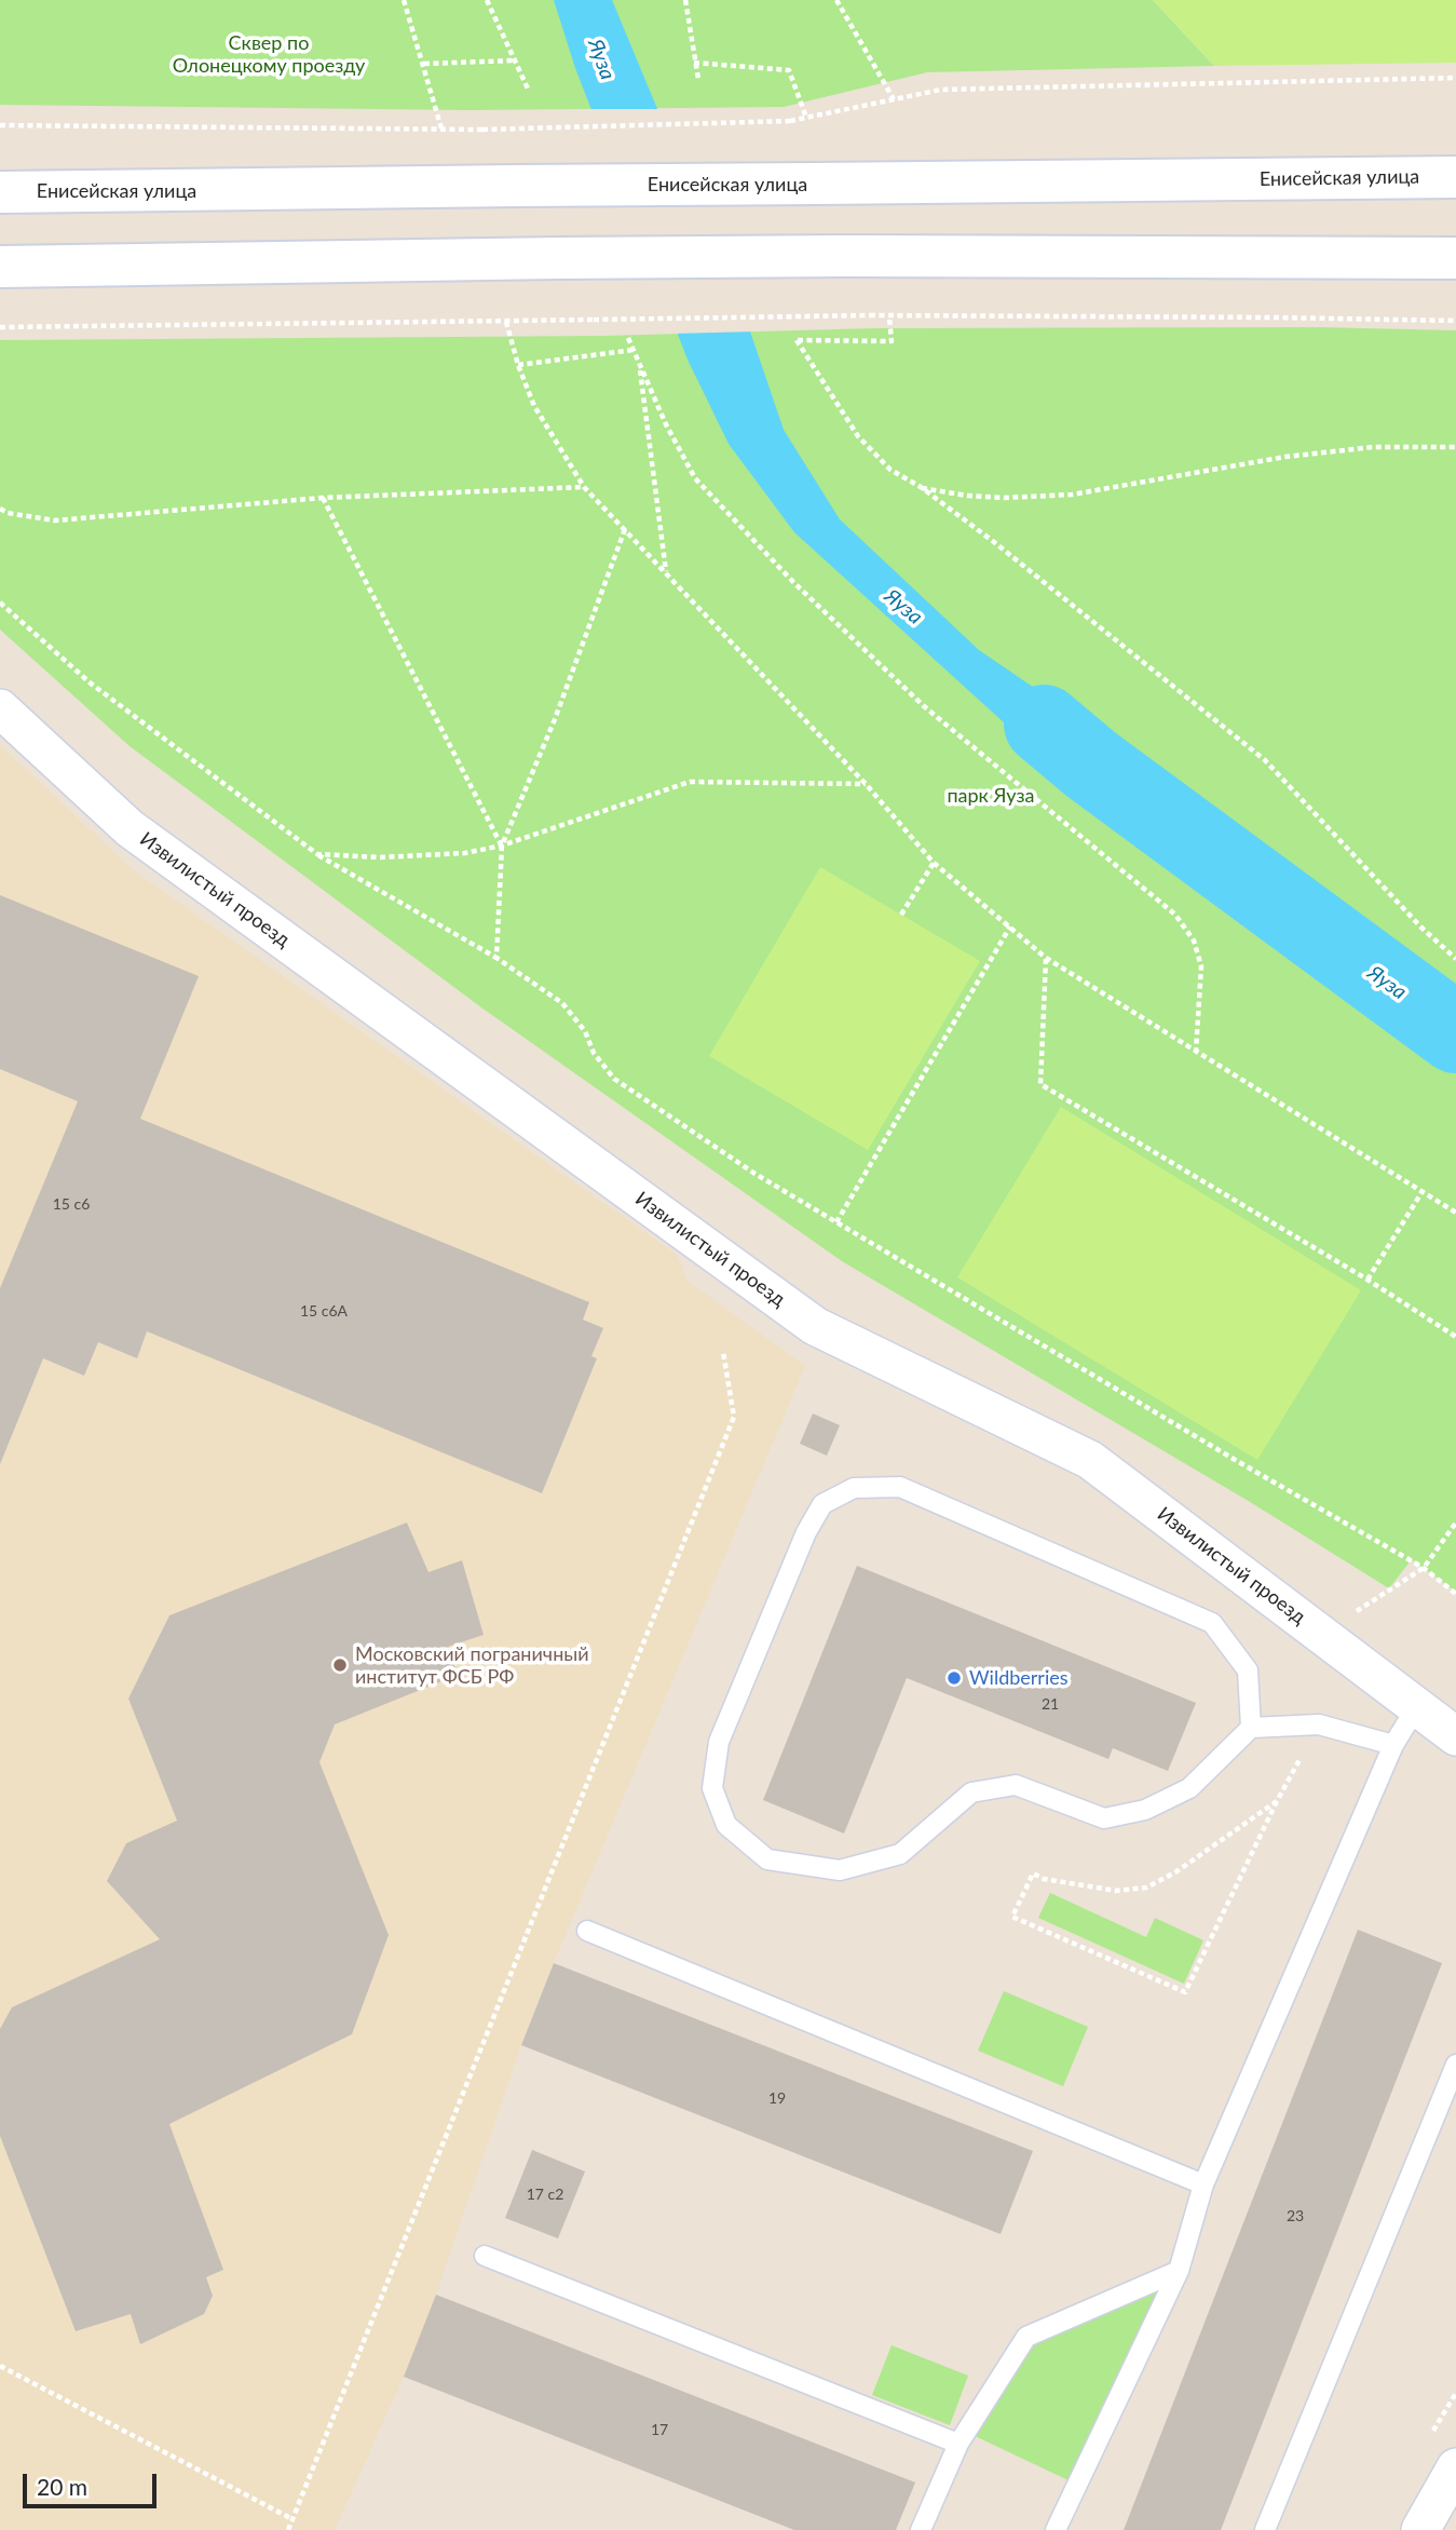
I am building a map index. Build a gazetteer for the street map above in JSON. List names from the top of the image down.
{
  "streets": {
    "main road": ["Енисейская улица"],
    "street": ["Извилистый проезд"]
  },
  "water": ["Яуза"],
  "parks": ["Сквер по Олонецкому проезду", "парк Яуза"],
  "places": ["Московский пограничный институт ФСБ РФ", "Wildberries"],
  "house_numbers": [
    "15 с6",
    "15 с6А",
    "21",
    "19",
    "17 с2",
    "23",
    "17"
  ],
  "scale_bar": "20 m"
}
